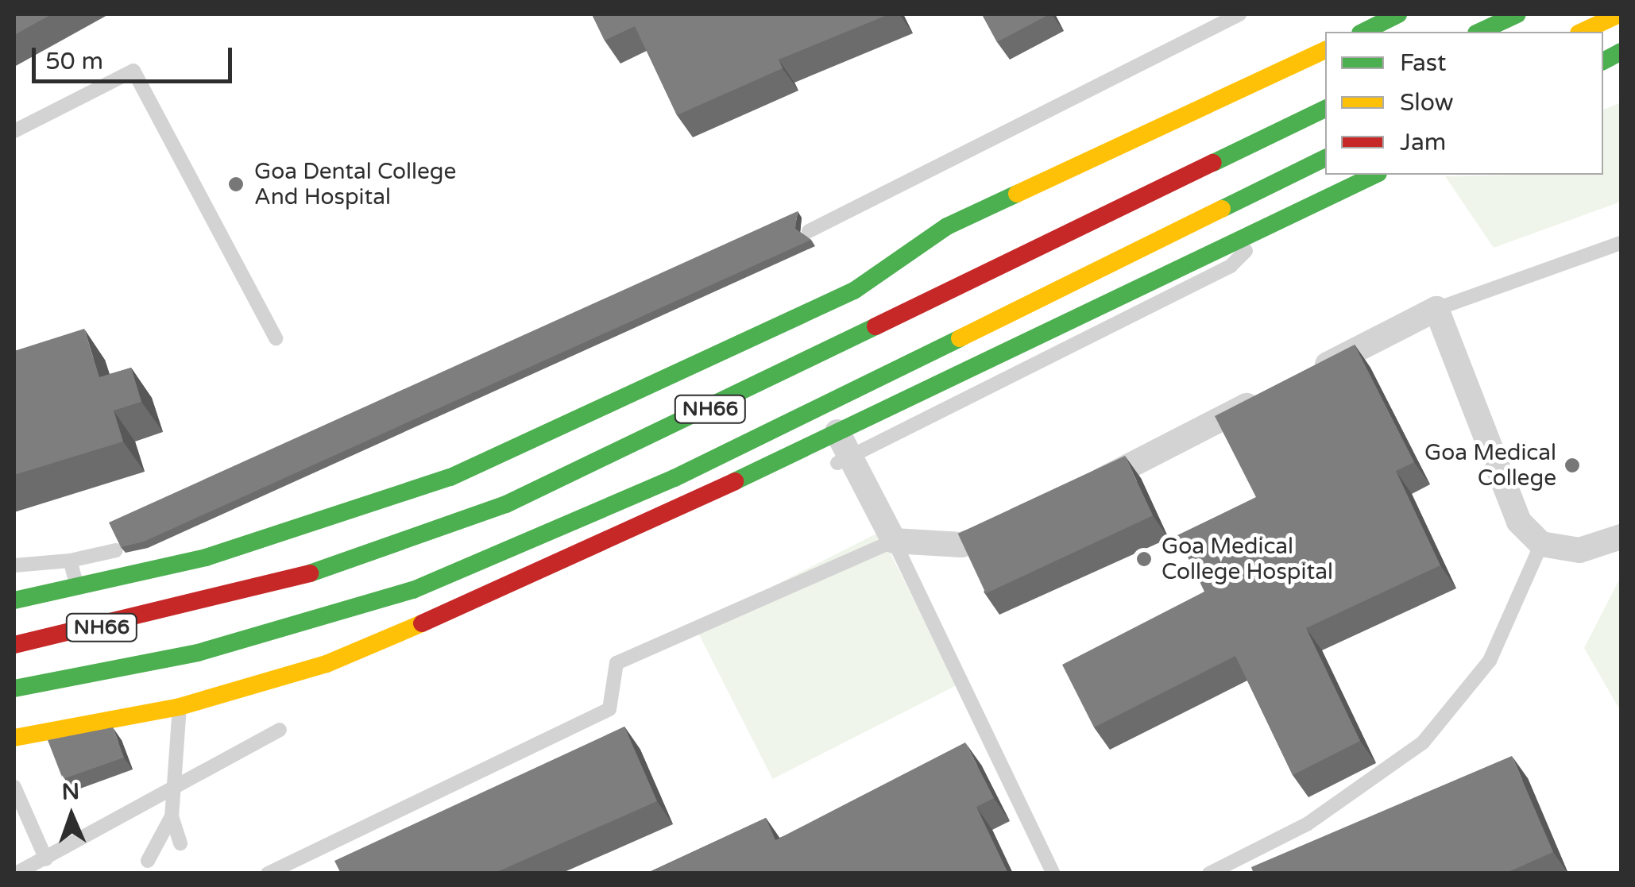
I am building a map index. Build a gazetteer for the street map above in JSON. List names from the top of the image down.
{
  "streets": {
    "main road": ["NH66"]
  },
  "places": ["Goa Dental College And Hospital", "Goa Medical College", "Goa Medical College Hospital"],
  "legend": ["Fast", "Slow", "Jam"],
  "scale_bar": "50 m",
  "north": "top"
}
